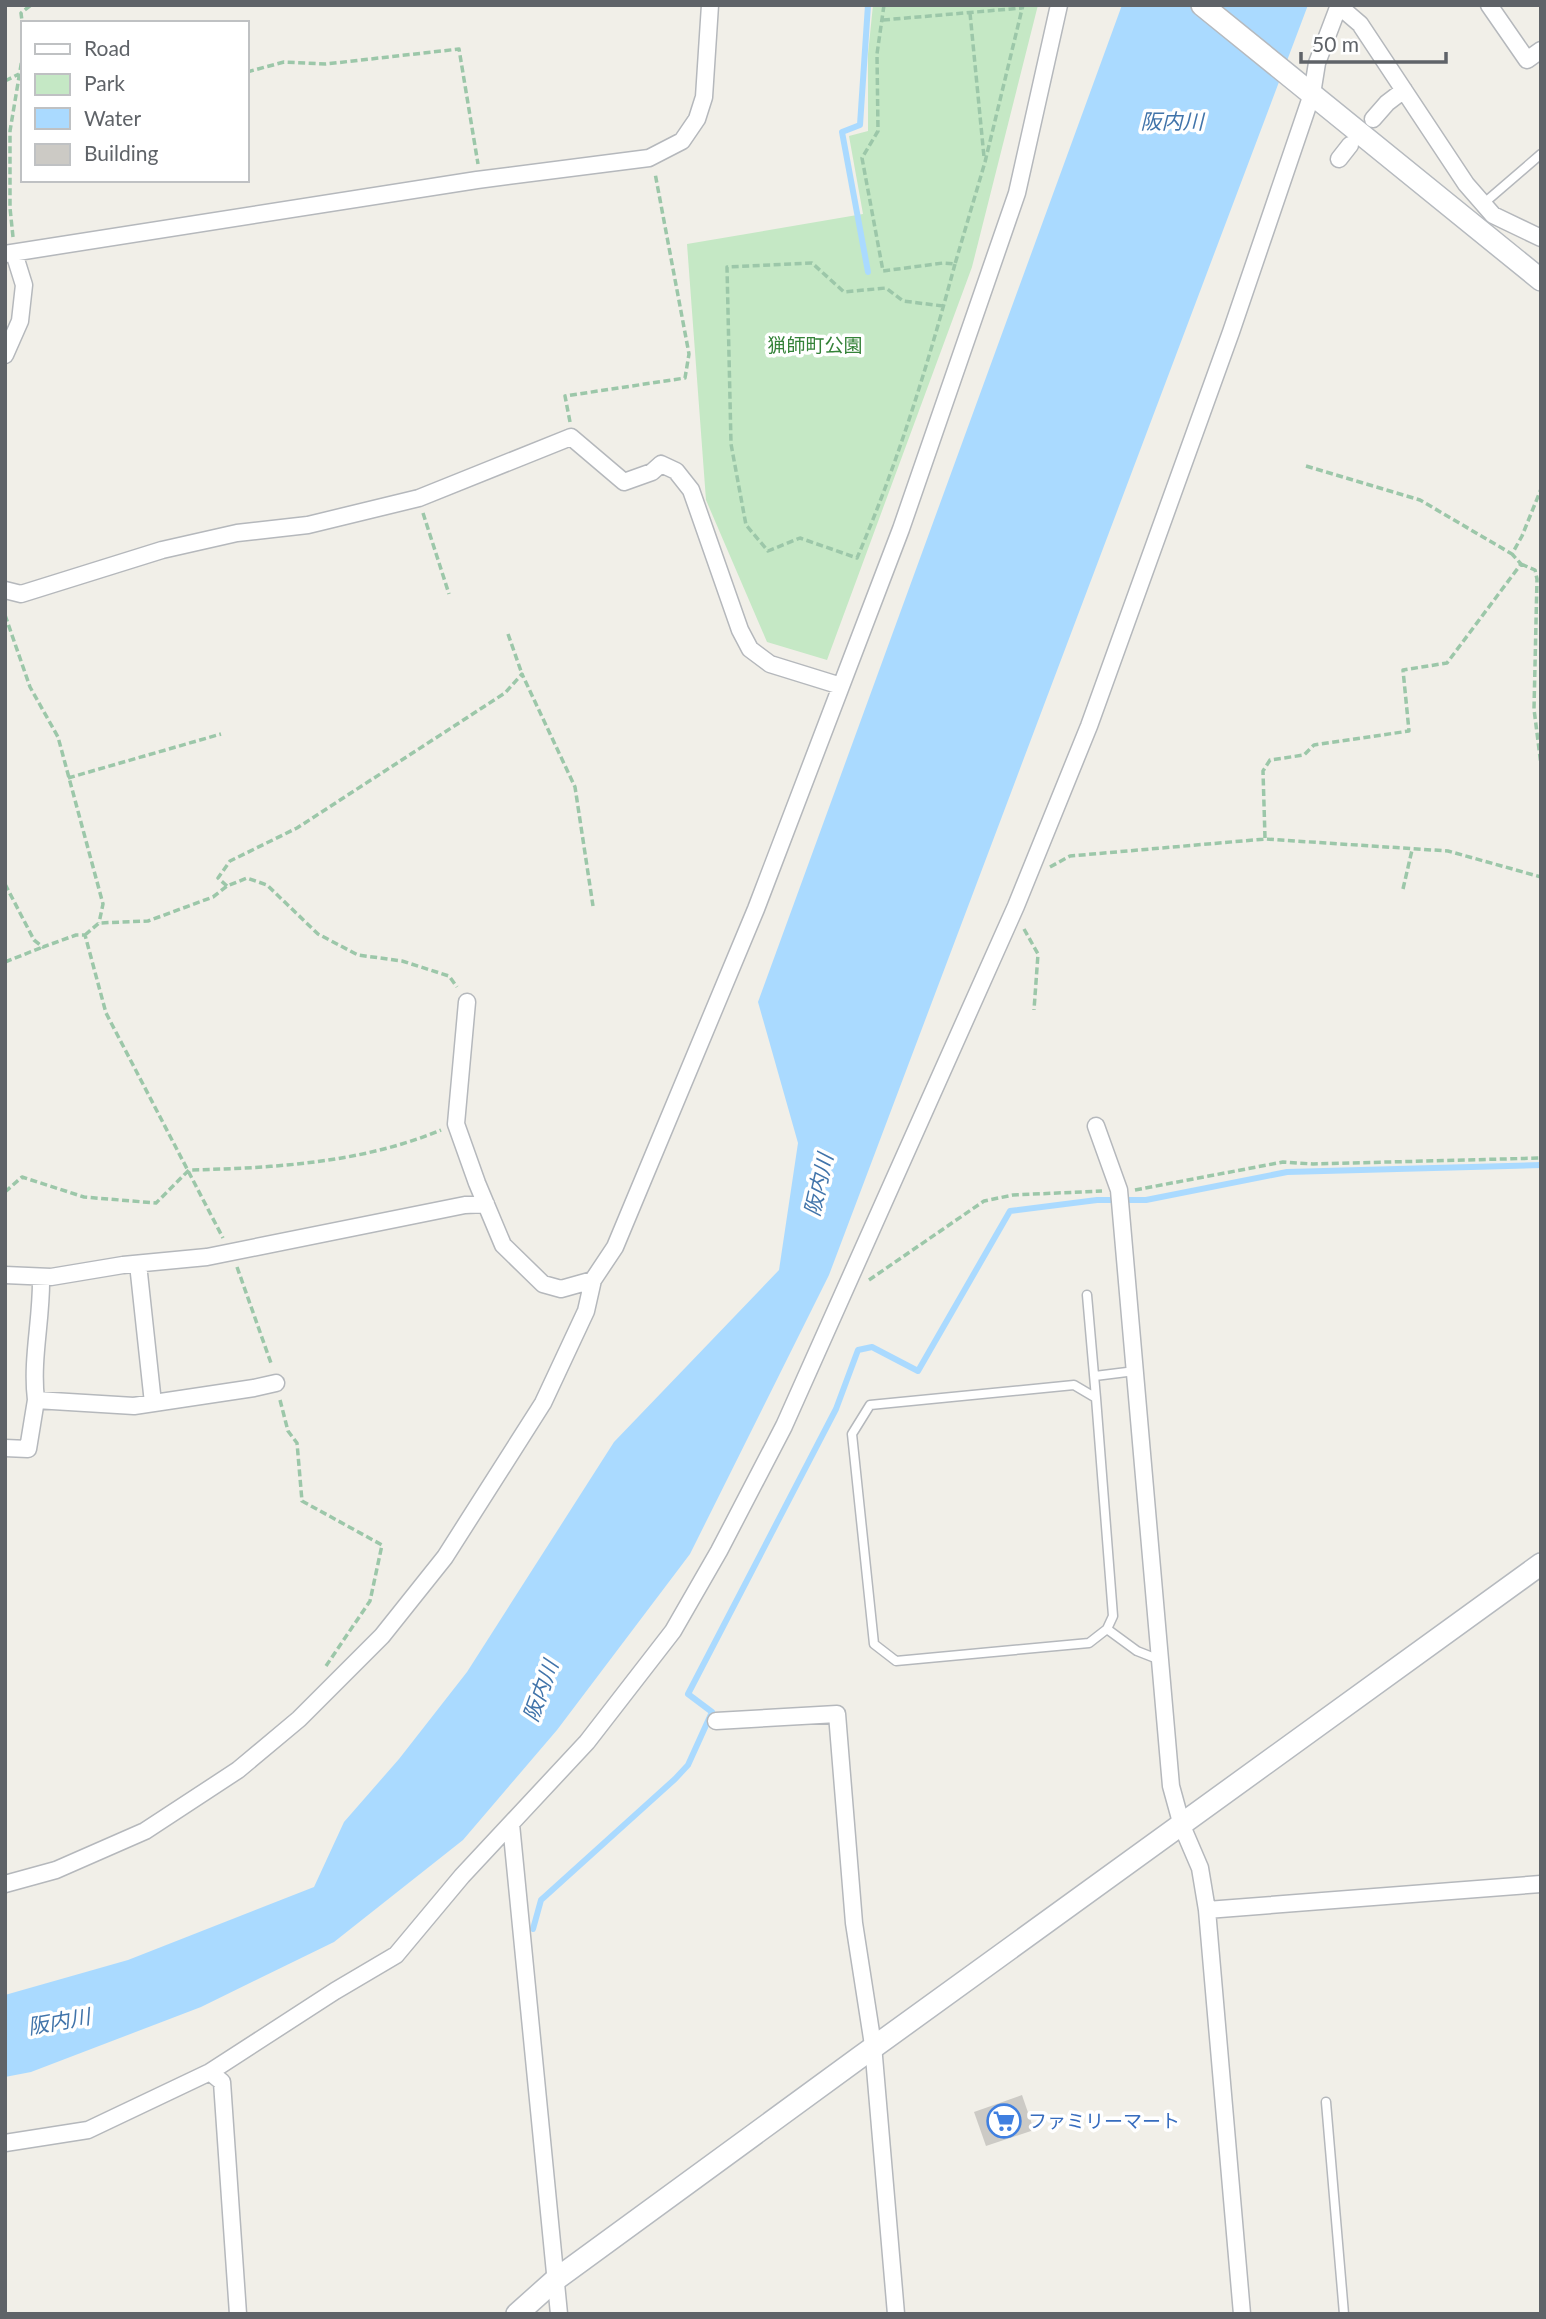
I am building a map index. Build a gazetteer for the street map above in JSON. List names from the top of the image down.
{
  "water": ["阪内川"],
  "parks": ["猟師町公園"],
  "places": {
    "supermarket": ["ファミリーマート"]
  },
  "legend": [
    "Road",
    "Park",
    "Water",
    "Building"
  ],
  "scale_bar": "50 m"
}
